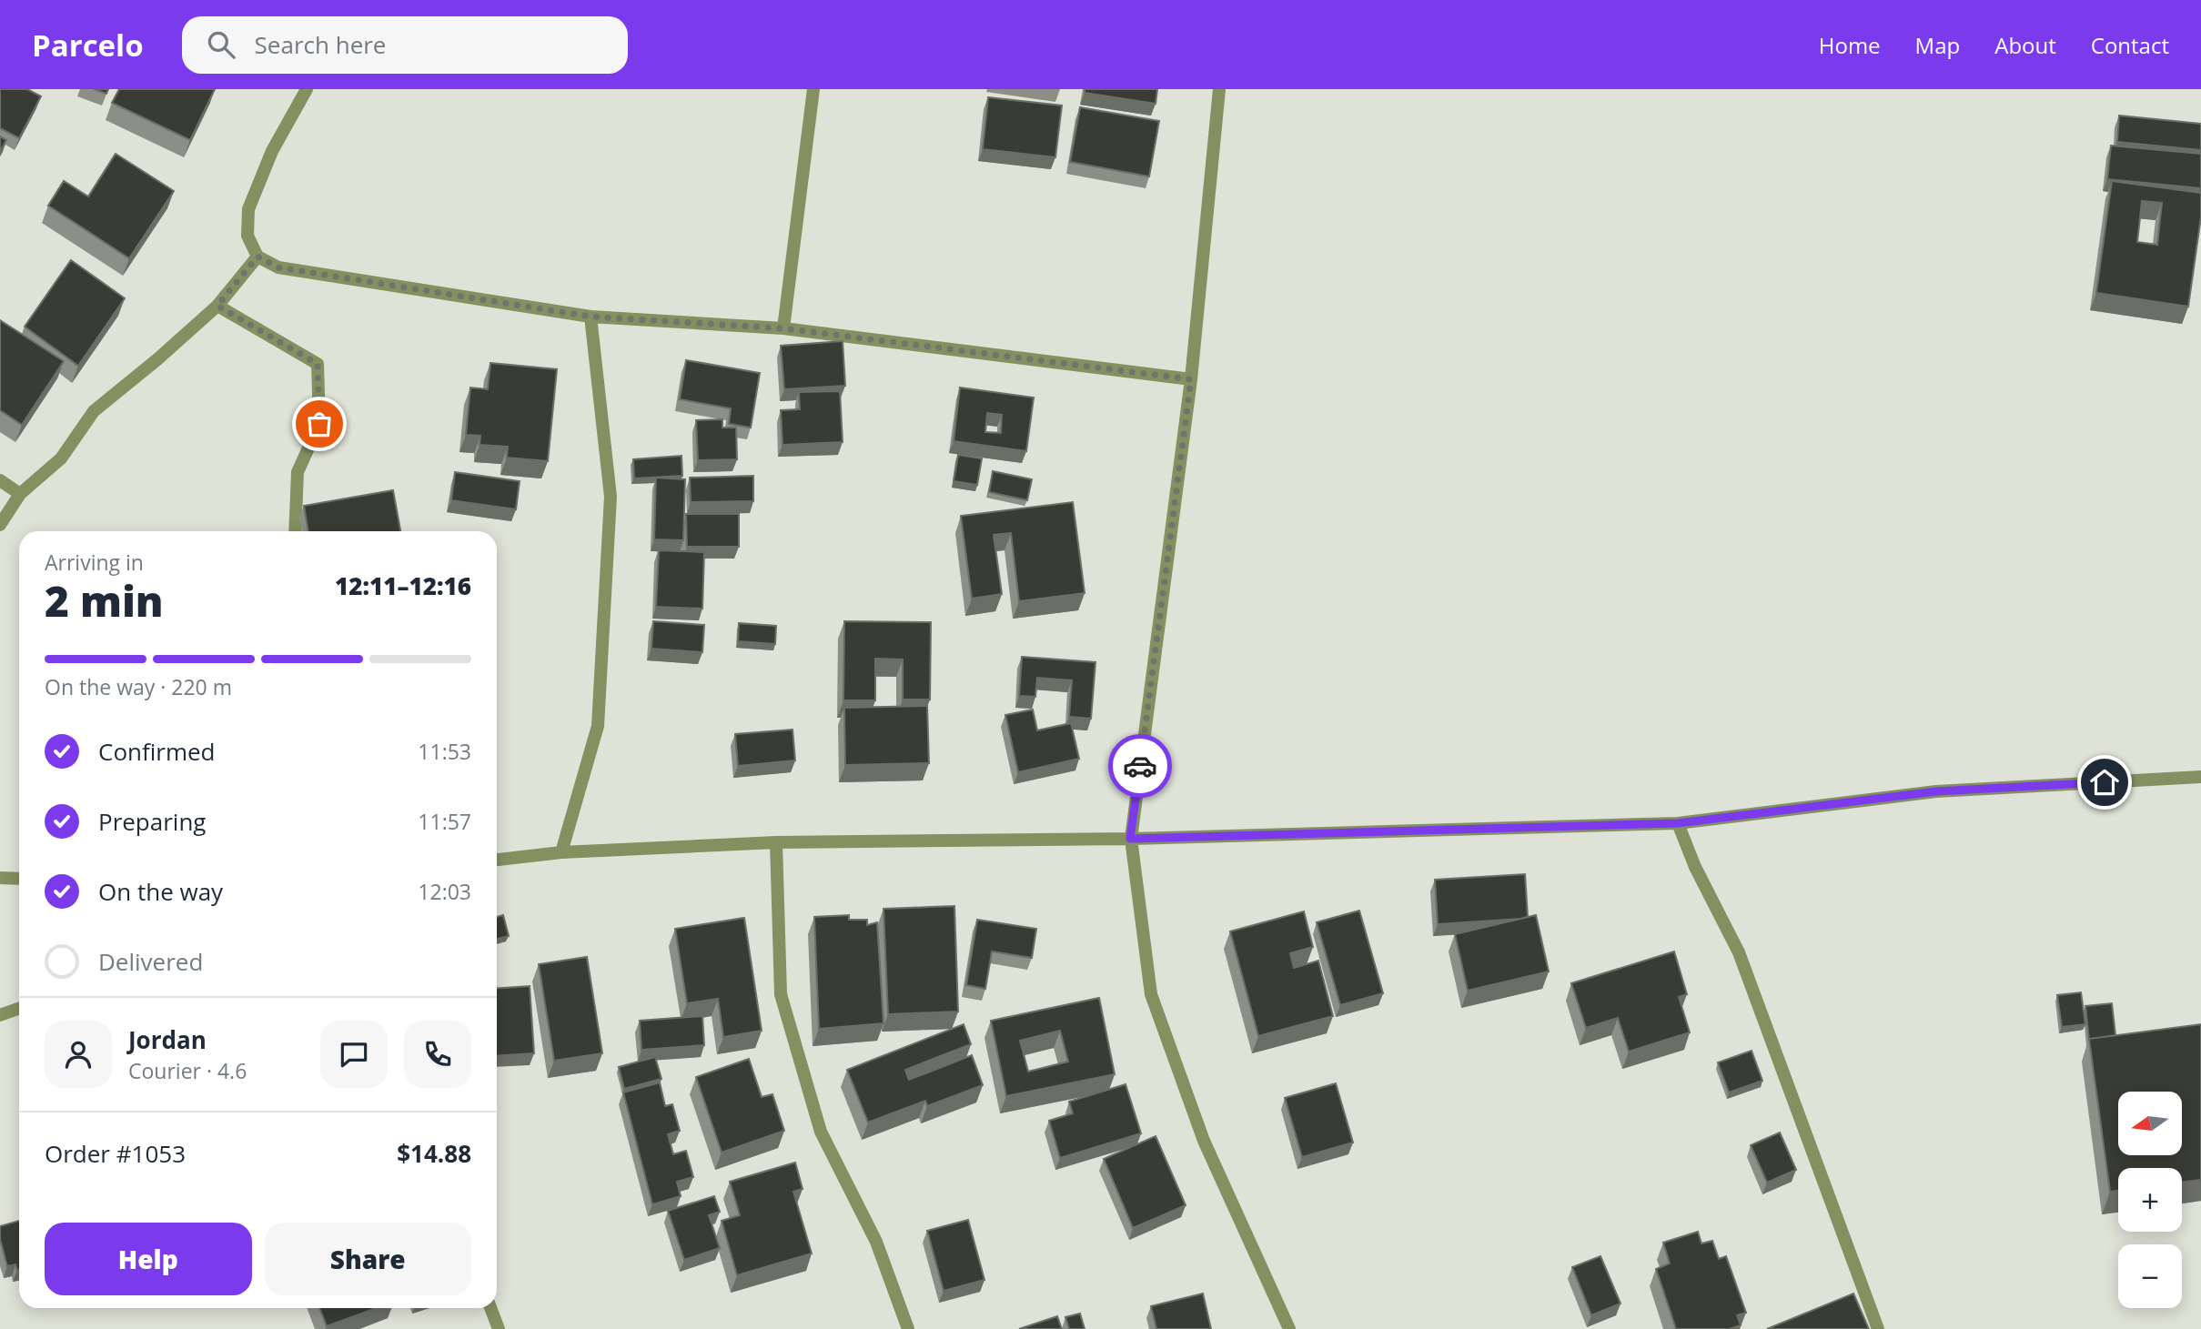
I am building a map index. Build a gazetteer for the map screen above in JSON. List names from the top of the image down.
{
  "north": "left",
  "page": {
    "header": "Parcelo",
    "search": "Search here",
    "nav": [
      "Home",
      "Map",
      "About",
      "Contact"
    ],
    "heading": ["2 min", "Arriving in", "12:11–12:16"],
    "panel": [
      "Jordan",
      "Courier · 4.6",
      "Order #1053",
      "$14.88"
    ],
    "bar": "On the way · 220 m",
    "list": [
      ["Confirmed", "11:53"],
      ["Preparing", "11:57"],
      ["On the way", "12:03"],
      "Delivered"
    ],
    "map_buttons": ["+", "−"],
    "buttons": ["Help", "Share"]
  }
}
